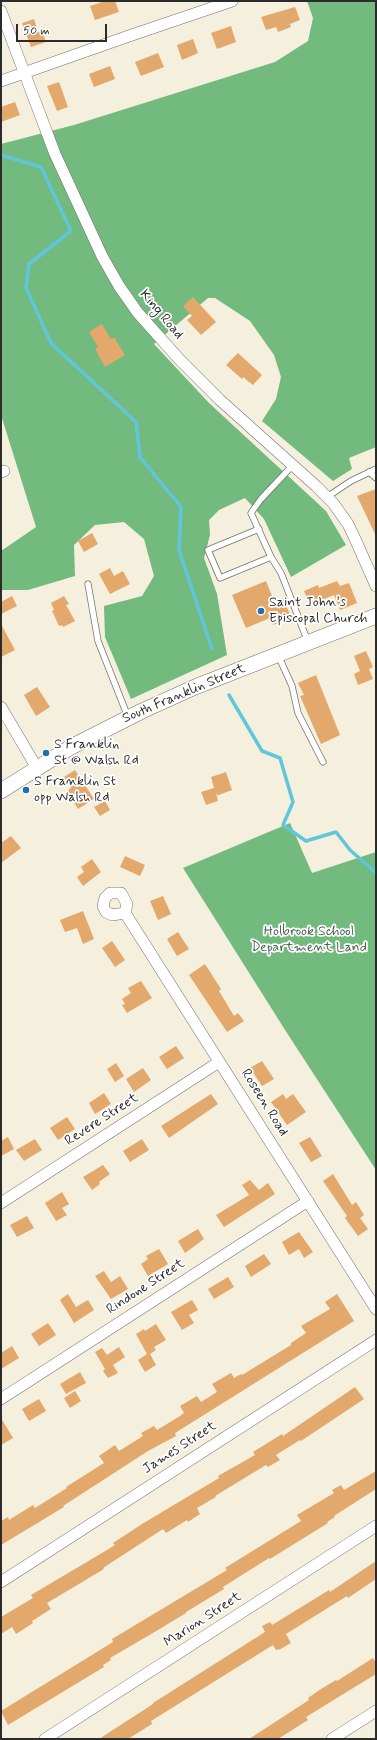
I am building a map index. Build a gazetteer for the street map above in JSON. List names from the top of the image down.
{
  "streets": {
    "main road": ["South Franklin Street"],
    "street": [
      "King Road",
      "Roseen Road",
      "Revere Street",
      "Rindone Street",
      "James Street",
      "Marion Street"
    ]
  },
  "crossings": [
    ["Roseen Road", "Revere Street"],
    ["Roseen Road", "Rindone Street"]
  ],
  "parks": ["Holbrook School Department Land"],
  "places": ["Saint John's Episcopal Church", "S Franklin St @ Walsh Rd", "S Franklin St opp Walsh Rd"],
  "scale_bar": "50 m"
}
